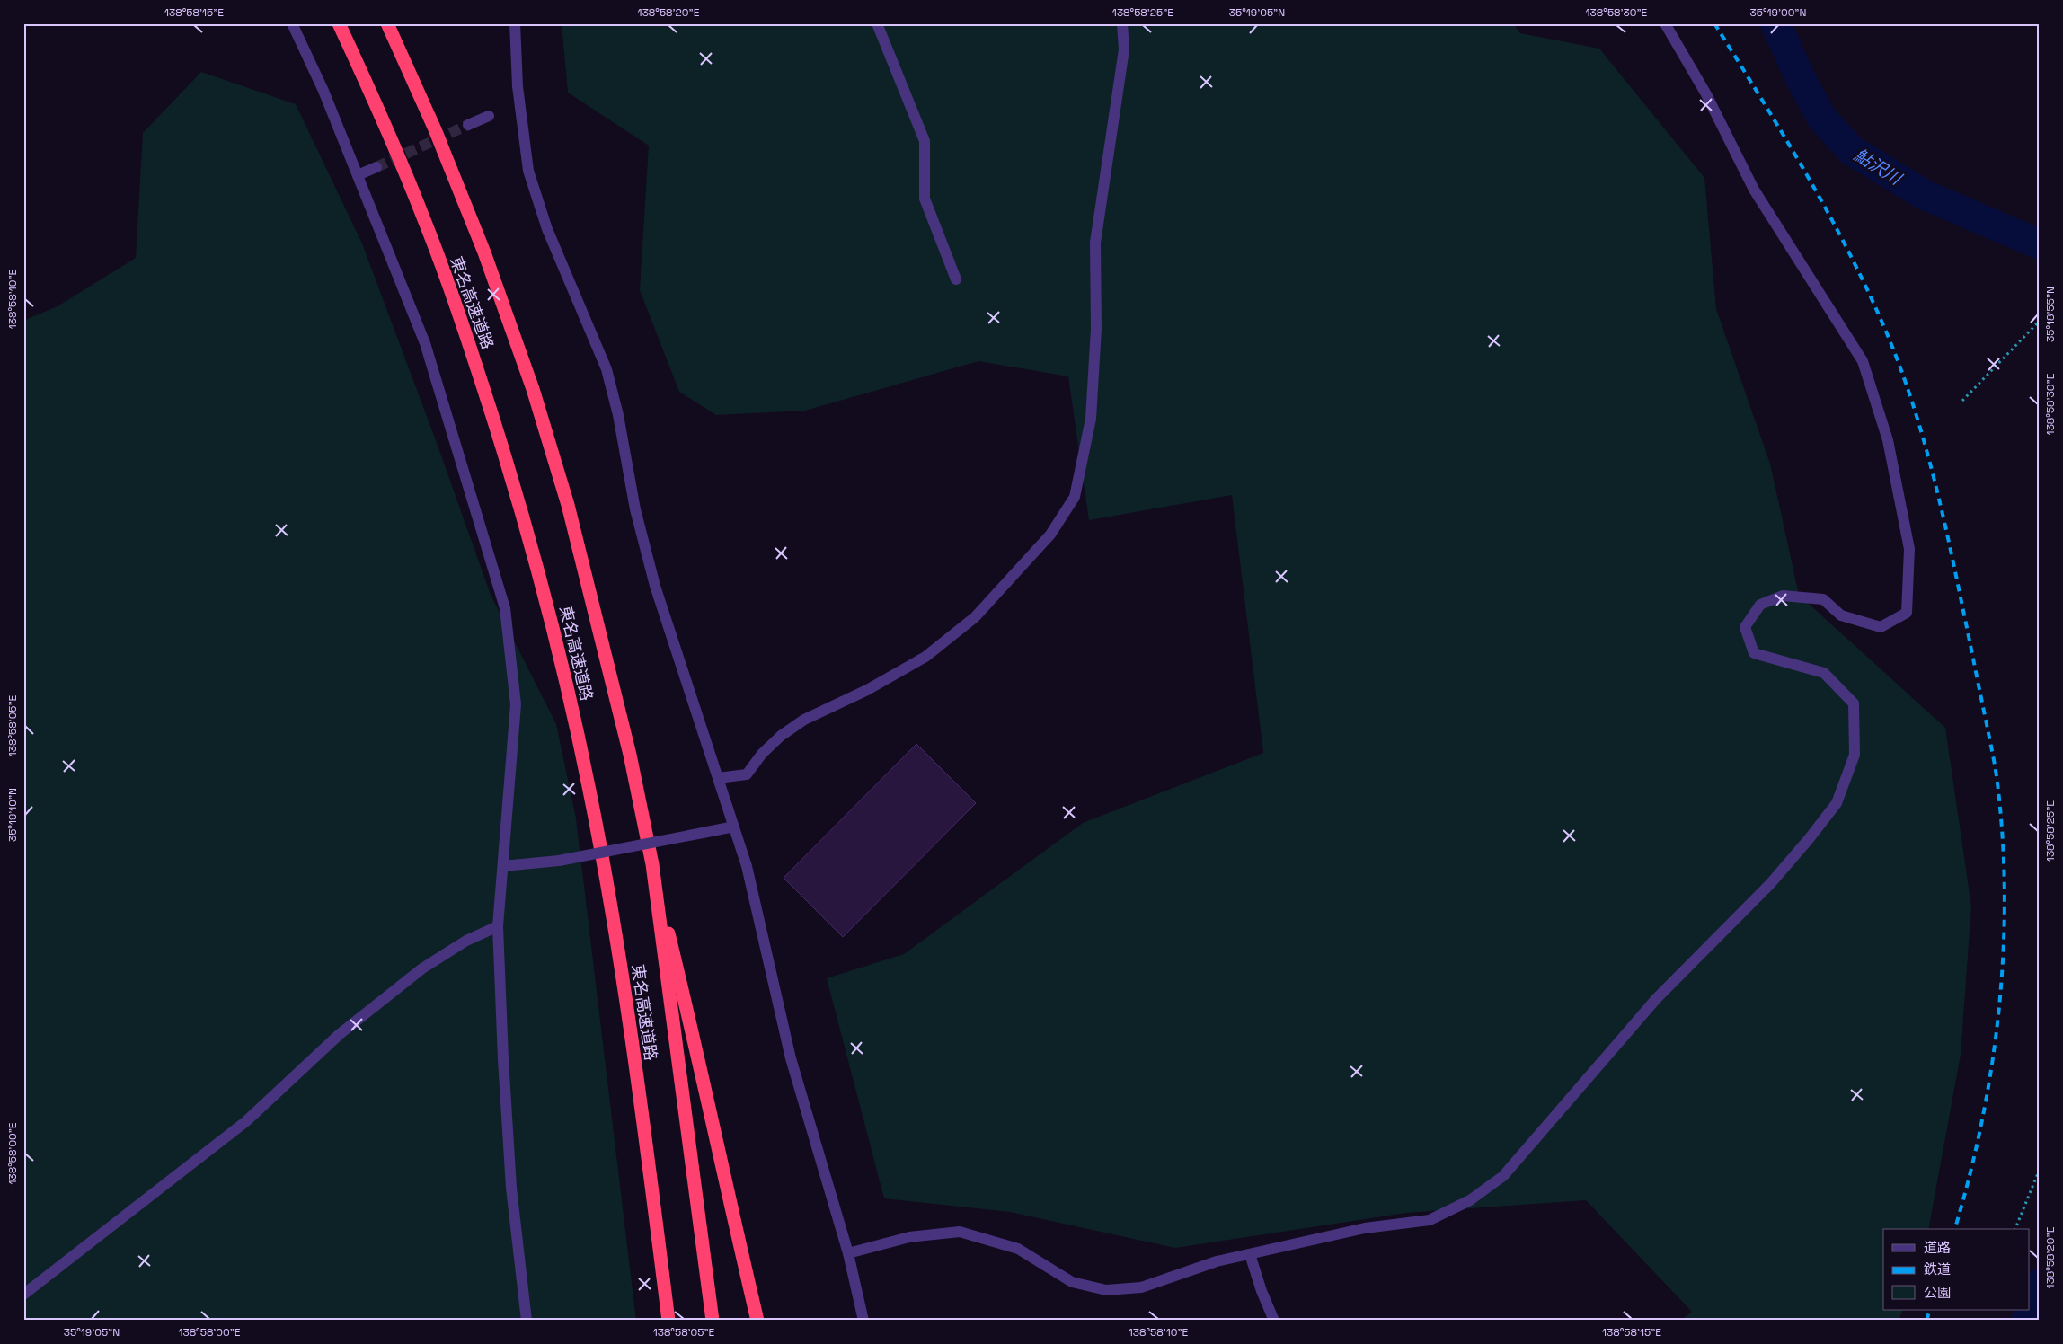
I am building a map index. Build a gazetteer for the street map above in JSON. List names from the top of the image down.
{
  "streets": {
    "highway": ["東名高速道路"]
  },
  "water": ["鮎沢川"],
  "legend": ["道路", "鉄道", "公園"],
  "coordinates": [
    "138°58'15\"E",
    "138°58'20\"E",
    "138°58'25\"E",
    "35°19'05\"N",
    "138°58'30\"E",
    "35°19'00\"N",
    "138°58'10\"E",
    "35°18'55\"N",
    "138°58'05\"E",
    "35°19'10\"N",
    "138°58'00\"E"
  ]
}
